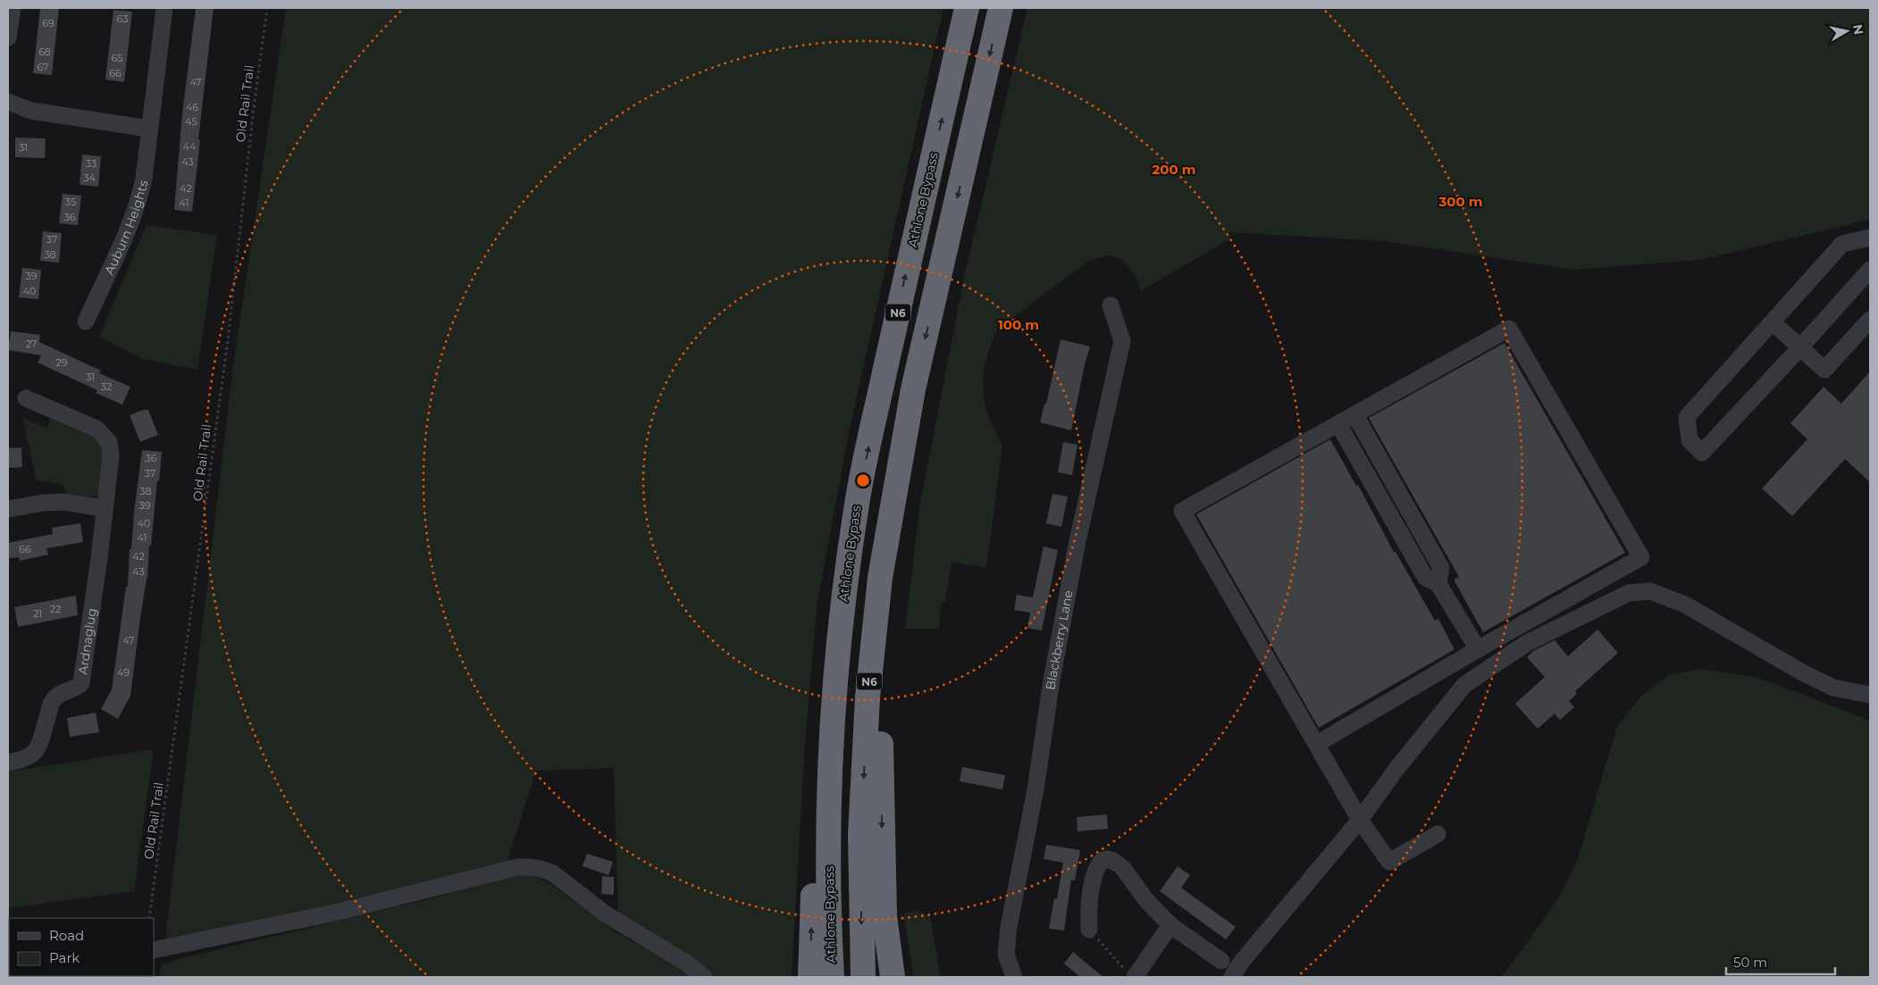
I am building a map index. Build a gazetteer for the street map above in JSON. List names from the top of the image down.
{
  "streets": {
    "highway": ["Athlone Bypass", "N6"],
    "street": ["Auburn Heights", "Blackberry Lane", "Ardnaglug"],
    "path": ["Old Rail Trail"]
  },
  "crossings": [
    ["Athlone Bypass", "N6"]
  ],
  "house_numbers": [
    "63",
    "69",
    "68",
    "65",
    "67",
    "66",
    "47",
    "46",
    "45",
    "44",
    "31",
    "43",
    "33",
    "34",
    "42",
    "35",
    "41",
    "36",
    "37",
    "38",
    "39",
    "40",
    "27",
    "29",
    "31",
    "32",
    "36",
    "37",
    "38",
    "39",
    "40",
    "41",
    "66",
    "42",
    "43",
    "22",
    "21",
    "47",
    "49"
  ],
  "legend": ["Road", "Park"],
  "scale_bar": "50 m",
  "north": "right",
  "rings": ["200 m", "300 m", "100 m"]
}
